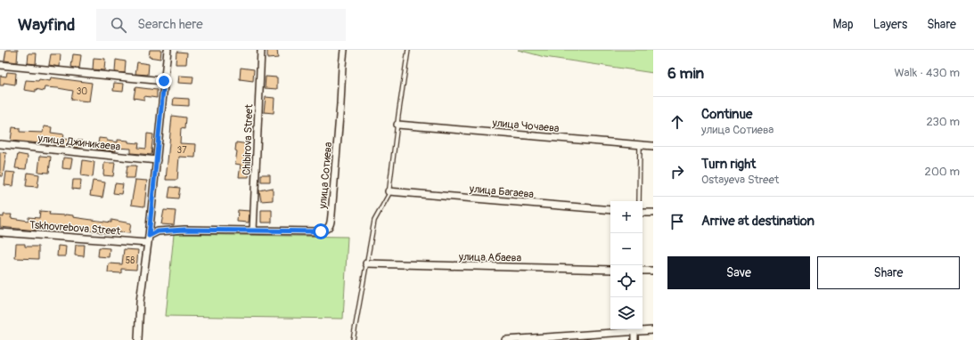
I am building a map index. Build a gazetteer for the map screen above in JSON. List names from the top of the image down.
{
  "streets": {
    "street": [
      "улица Чочаева",
      "Chibirova Street",
      "улица Джиникаева",
      "улица Сотиева",
      "улица Багаева",
      "Tskhovrebova Street",
      "улица Абаева"
    ]
  },
  "crossings": [
    ["Chibirova Street", "улица Сотиева"],
    ["улица Сотиева", "Tskhovrebova Street"]
  ],
  "house_numbers": ["30", "37", "58"],
  "page": {
    "header": "Wayfind",
    "search": "Search here",
    "nav": ["Map", "Layers", "Share"],
    "heading": ["6 min", "Walk · 430 m"],
    "list": [
      ["Continue", "улица Сотиева", "230 m"],
      ["Turn right", "Ostayeva Street", "200 m"],
      "Arrive at destination"
    ],
    "map_buttons": ["+", "−"],
    "buttons": ["Save", "Share"]
  }
}
